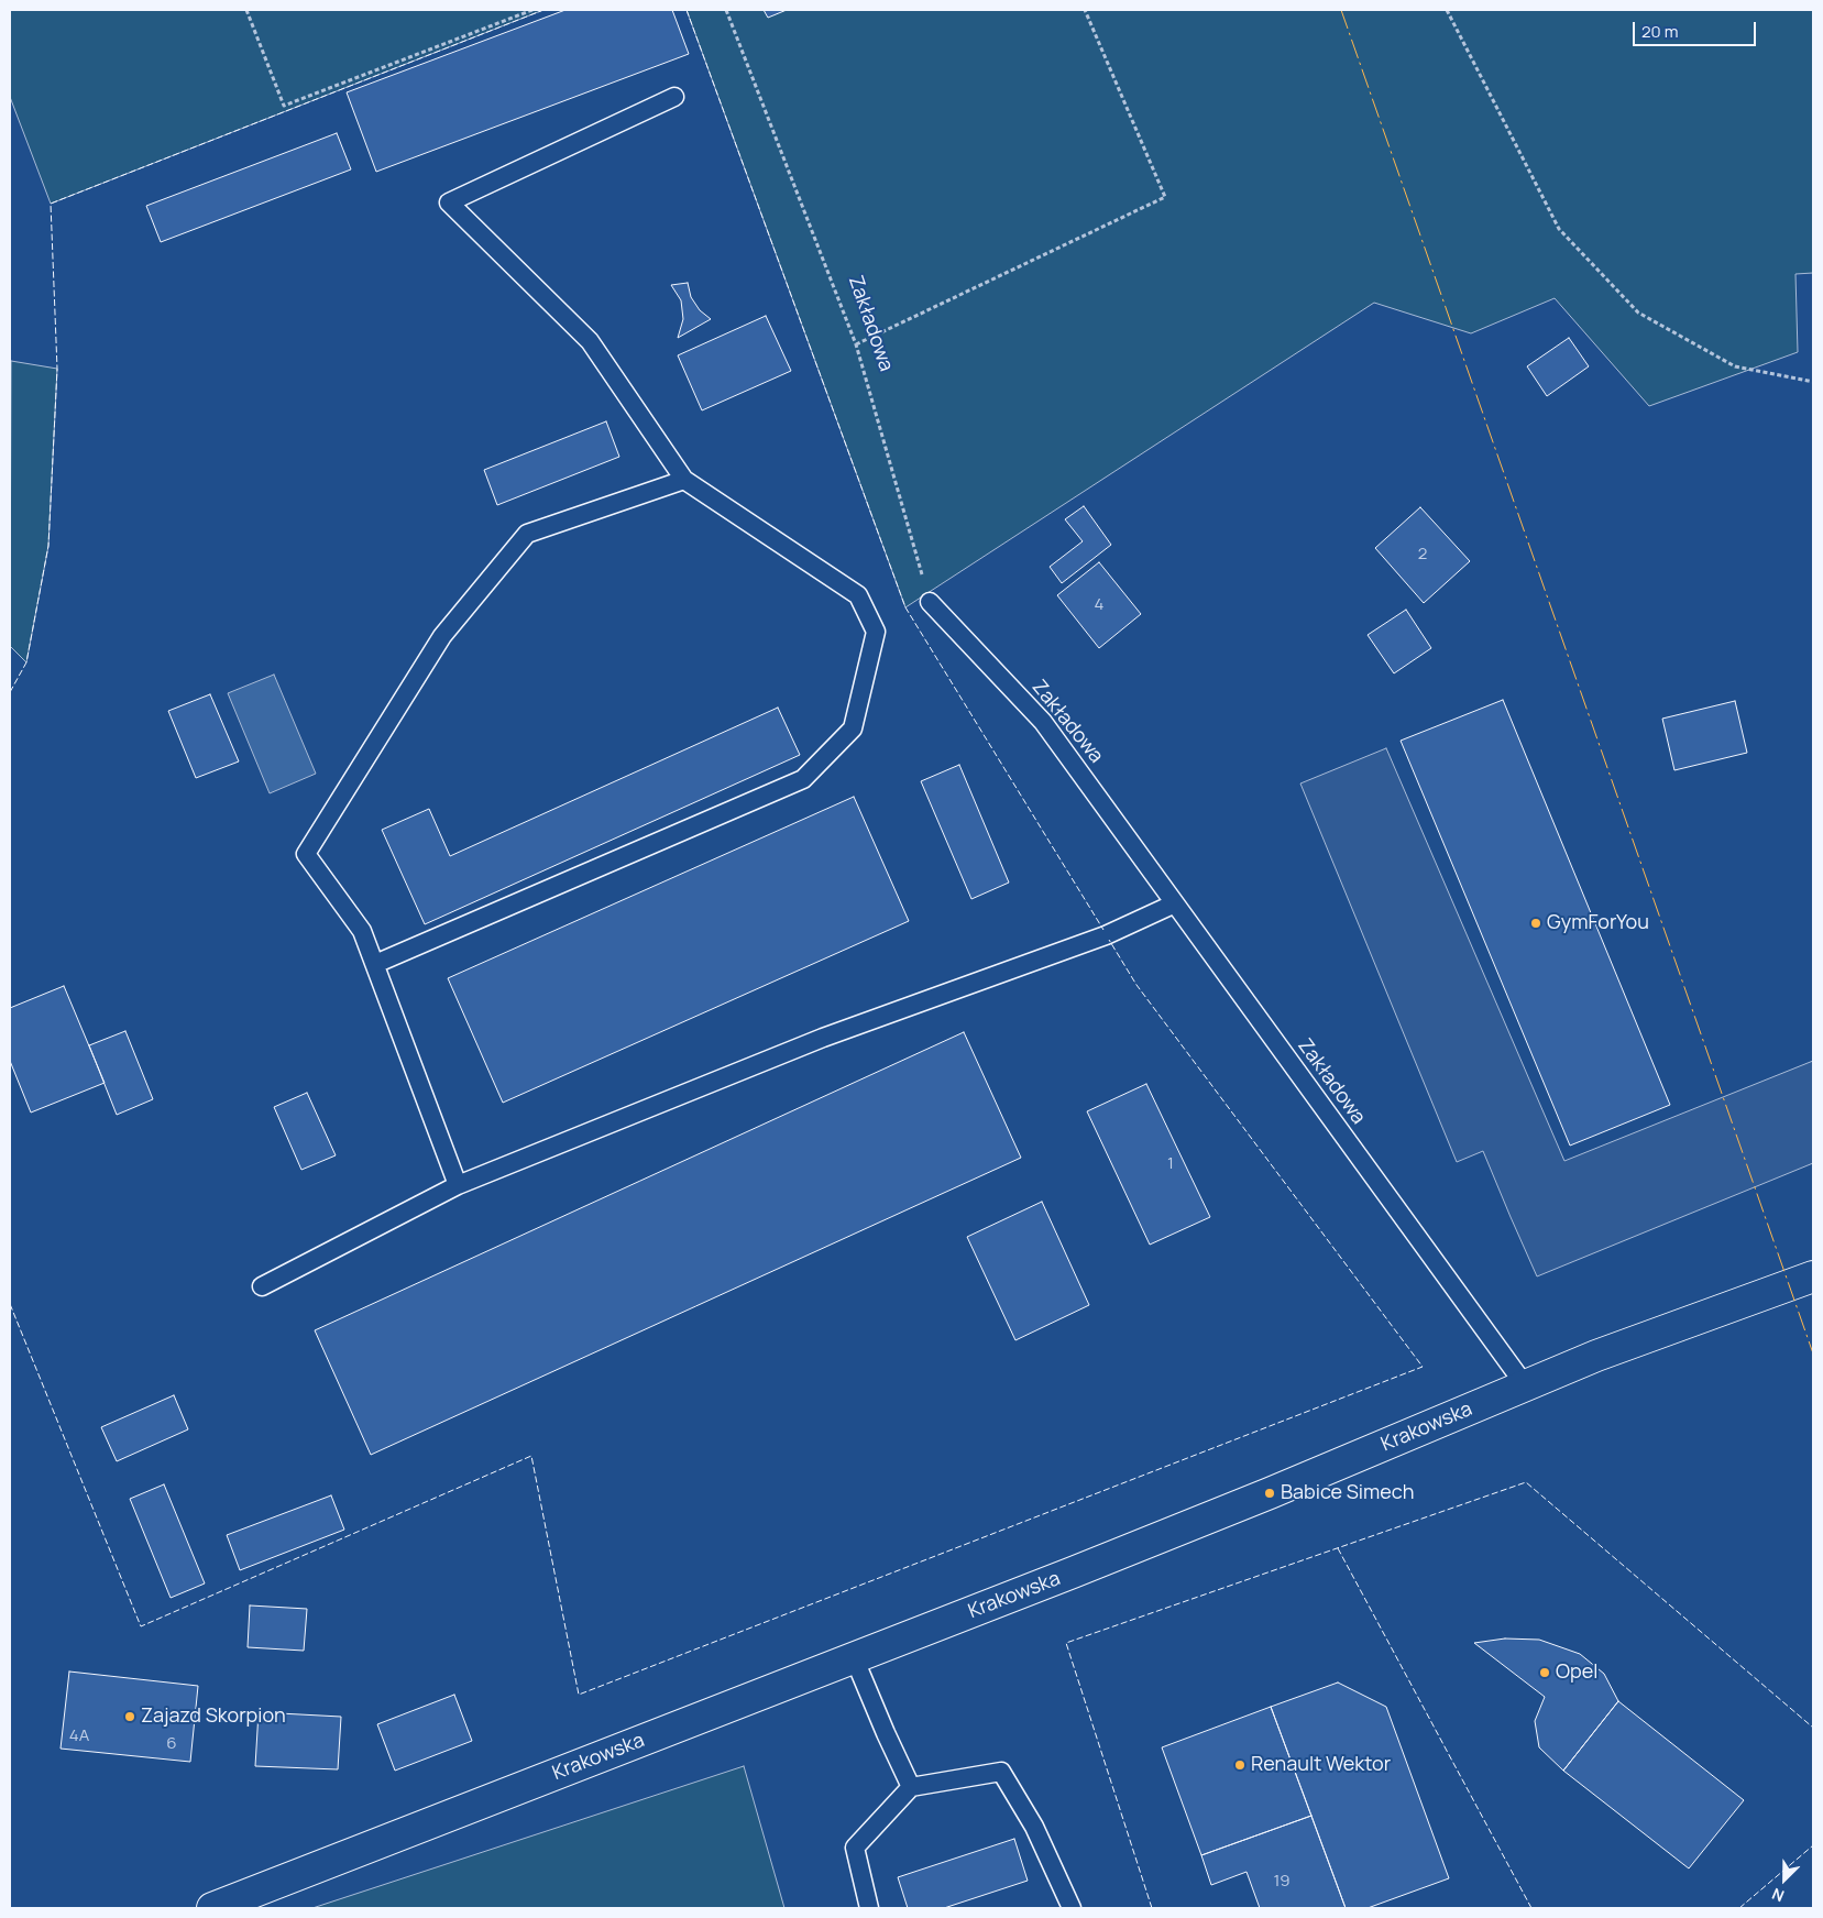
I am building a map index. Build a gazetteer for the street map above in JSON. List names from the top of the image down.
{
  "streets": {
    "street": ["Krakowska"],
    "lane": ["Zakładowa"]
  },
  "crossings": [
    ["Zakładowa", "Krakowska"]
  ],
  "places": [
    "GymForYou",
    "Babice Simech",
    "Opel",
    "Zajazd Skorpion",
    "Renault Wektor"
  ],
  "house_numbers": [
    "2",
    "4",
    "1",
    "4A",
    "6",
    "19"
  ],
  "scale_bar": "20 m",
  "north": "bottom left"
}
